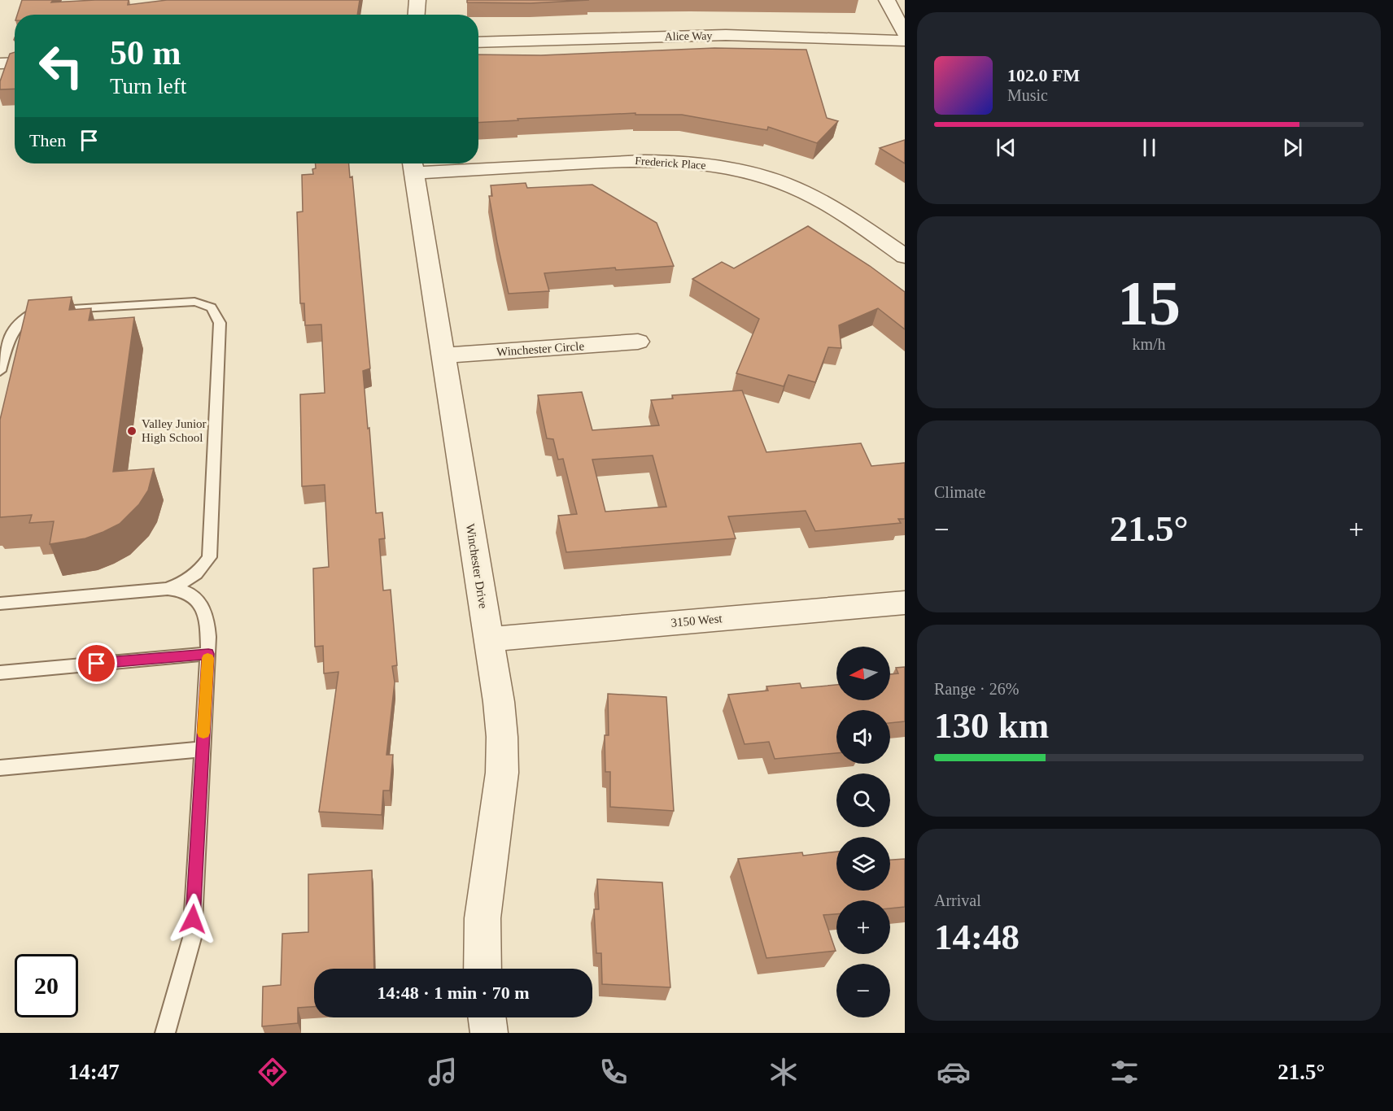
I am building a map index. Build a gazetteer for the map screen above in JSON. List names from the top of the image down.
{
  "streets": {
    "street": [
      "Alice Way",
      "Frederick Place",
      "Winchester Circle",
      "Winchester Drive",
      "3150 West"
    ]
  },
  "crossings": [
    ["Frederick Place", "Winchester Drive"],
    ["Winchester Circle", "Winchester Drive"],
    ["Winchester Drive", "3150 West"]
  ],
  "places": ["Valley Junior High School"],
  "north": "left",
  "page": {
    "turn": ["50 m", "Turn left"],
    "song": ["102.0 FM", "Music"],
    "then": "Then",
    "tile": [
      ["15", "km/h"],
      "Climate",
      ["Range · 26%", "130 km"],
      ["Arrival", "14:48"]
    ],
    "heat": ["−", "21.5°", "+"],
    "map_buttons": ["+", "−"],
    "limit": "20",
    "trip": "14:48 · 1 min · 70 m",
    "tabs": ["14:47", "21.5°"]
  }
}
